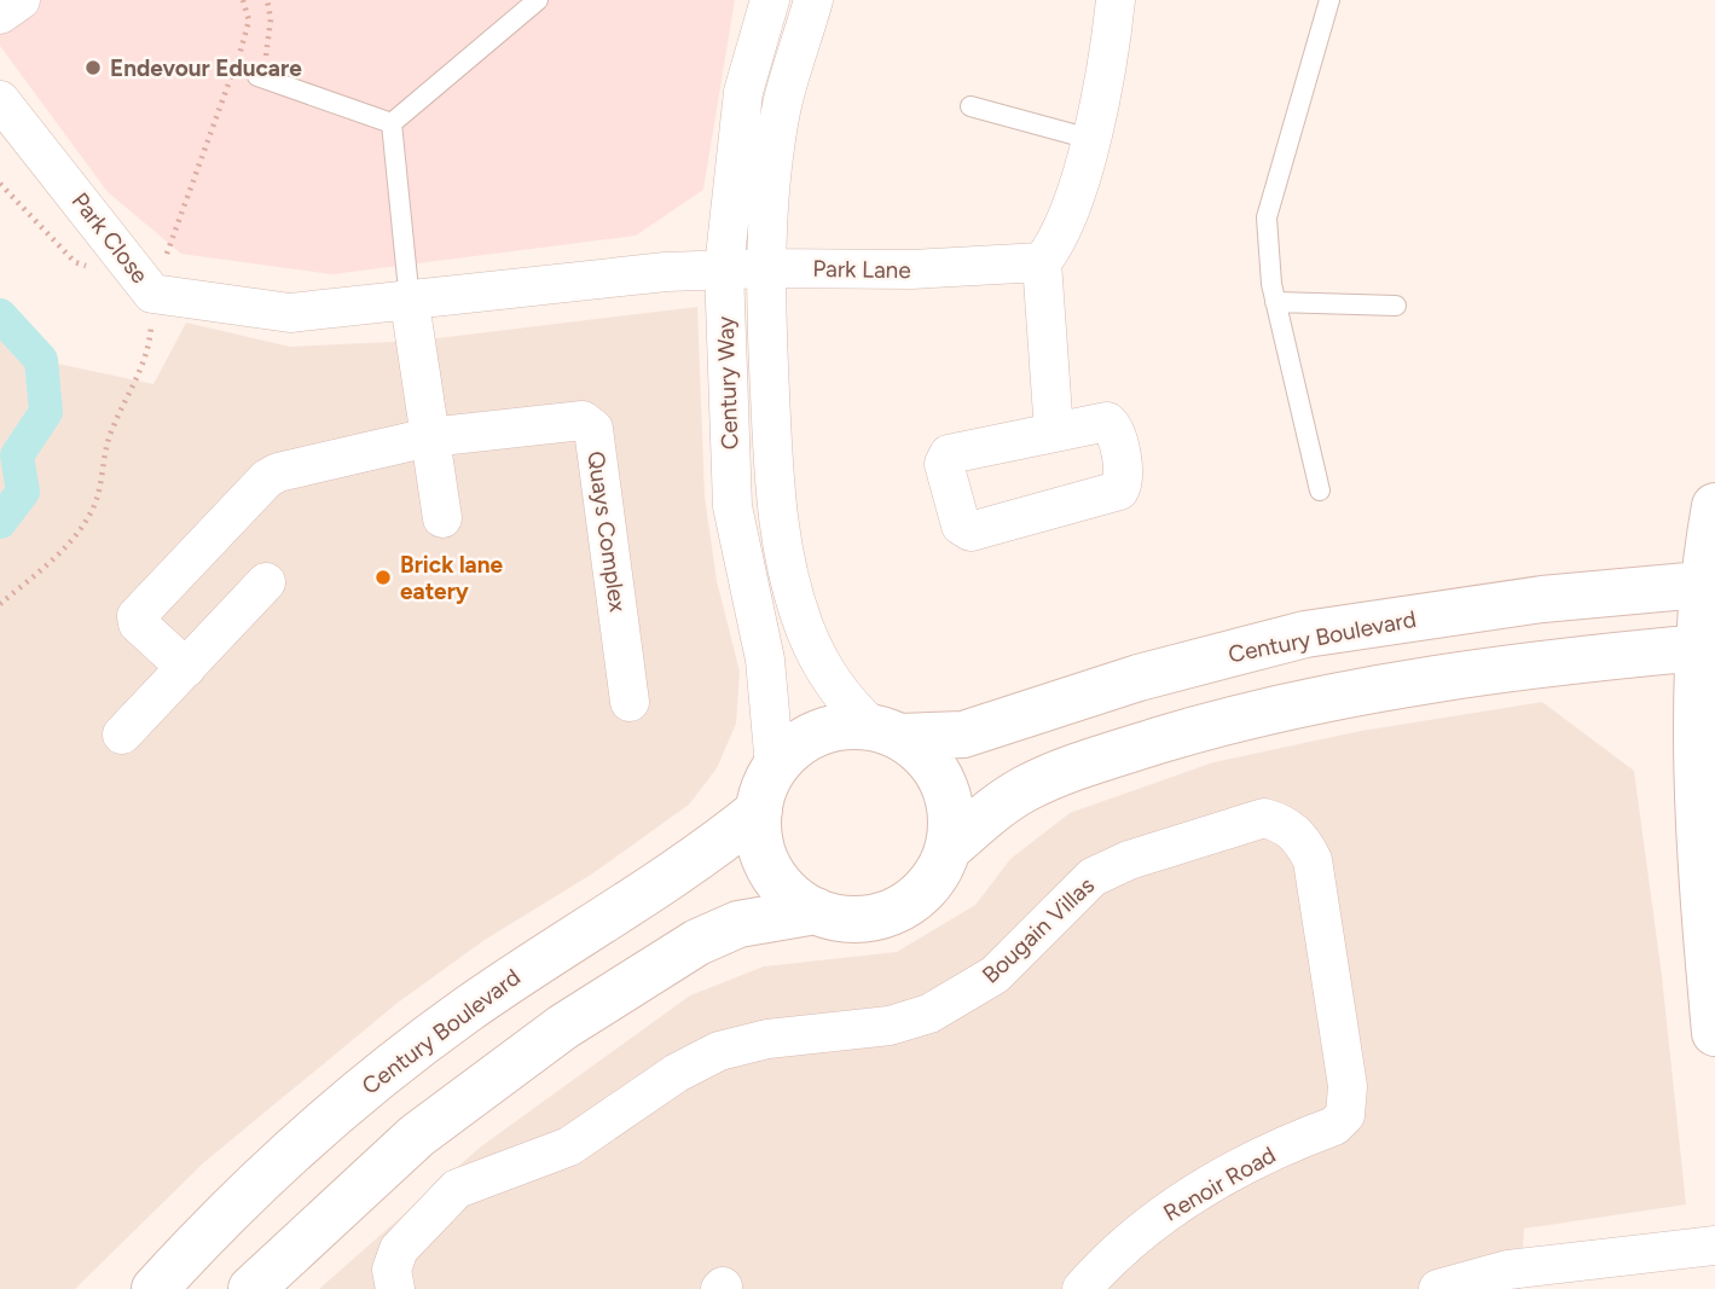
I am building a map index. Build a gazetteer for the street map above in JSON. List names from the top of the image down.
{
  "streets": {
    "main road": ["Century Boulevard"],
    "street": [
      "Park Close",
      "Park Lane",
      "Century Way",
      "Quays Complex",
      "Bougain Villas",
      "Renoir Road"
    ]
  },
  "crossings": [
    ["Park Close", "Park Lane"],
    ["Park Lane", "Century Way"],
    ["Century Way", "Century Boulevard"],
    ["Bougain Villas", "Renoir Road"]
  ],
  "places": ["Endevour Educare", "Brick lane eatery"]
}
